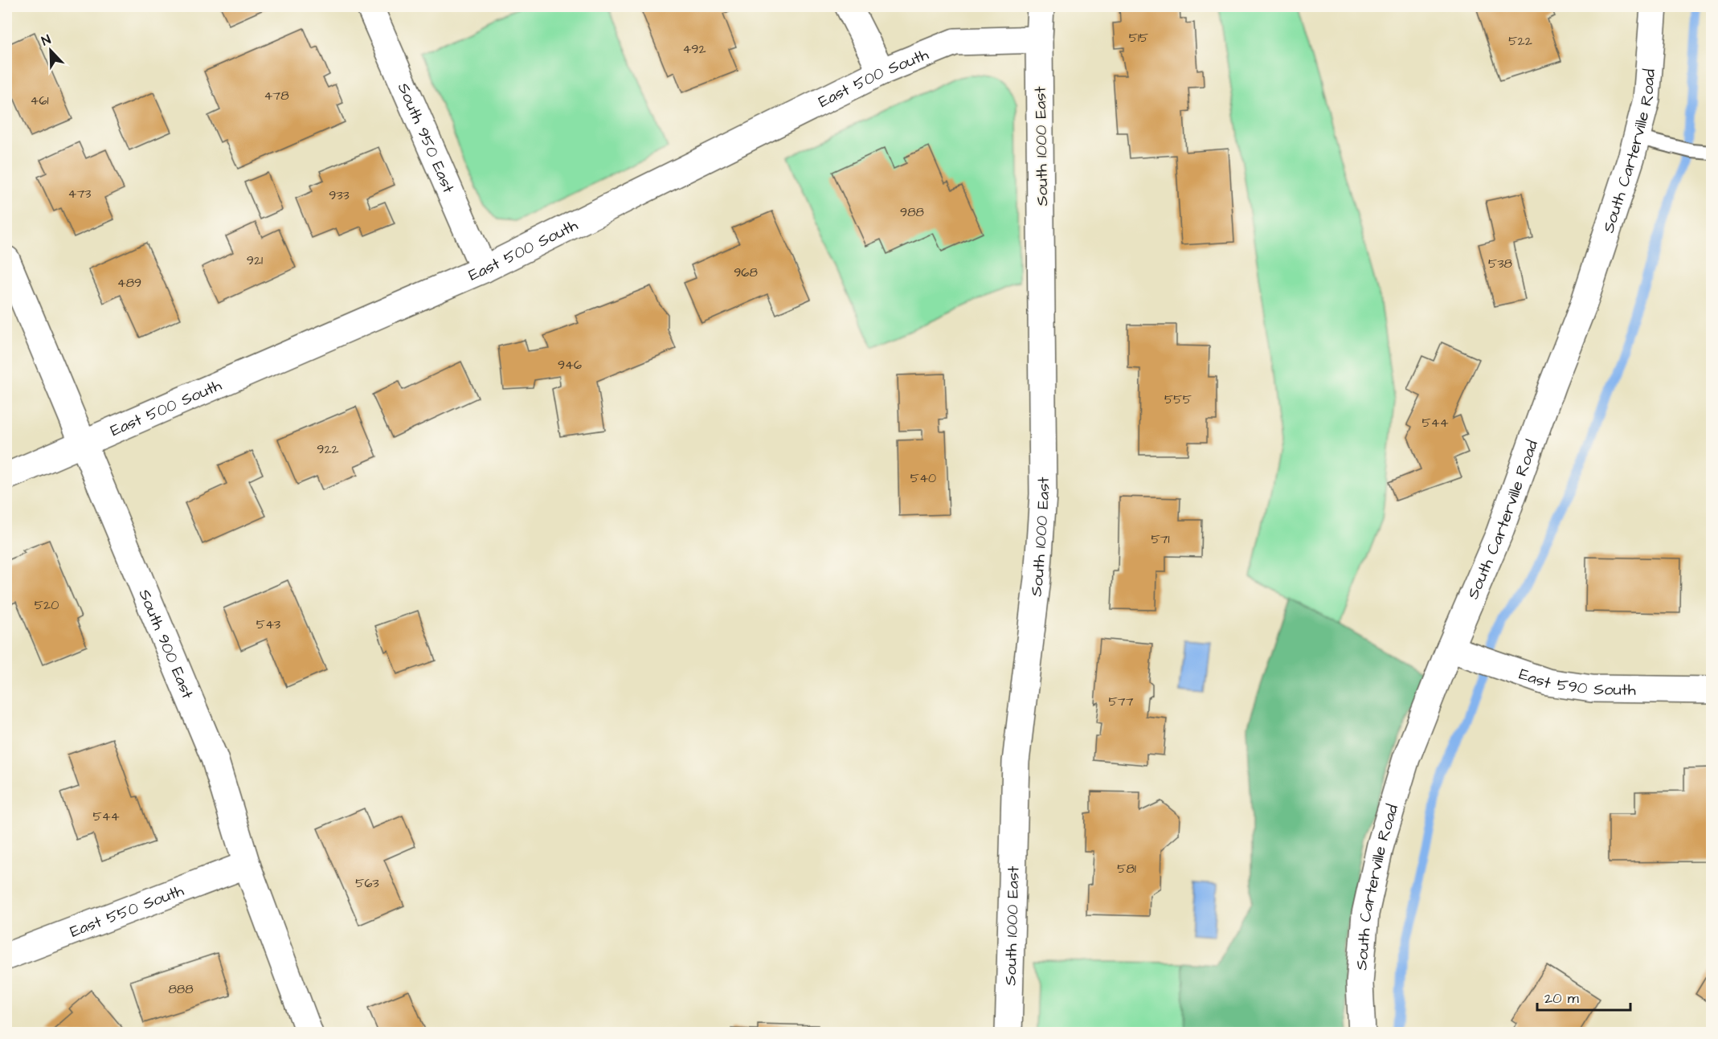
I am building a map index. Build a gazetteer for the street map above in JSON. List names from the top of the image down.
{
  "streets": {
    "street": [
      "East 500 South",
      "South 950 East",
      "South 1000 East",
      "South Carterville Road",
      "South 900 East",
      "East 590 South",
      "East 550 South"
    ]
  },
  "crossings": [
    ["East 500 South", "South 950 East"],
    ["East 500 South", "South 1000 East"],
    ["East 500 South", "South 900 East"],
    ["South Carterville Road", "East 590 South"],
    ["South 900 East", "East 550 South"]
  ],
  "house_numbers": [
    "515",
    "522",
    "492",
    "478",
    "461",
    "473",
    "933",
    "988",
    "921",
    "538",
    "968",
    "489",
    "946",
    "555",
    "544",
    "922",
    "540",
    "571",
    "520",
    "543",
    "577",
    "544",
    "581",
    "563",
    "888"
  ],
  "scale_bar": "20 m",
  "north": "top left"
}
